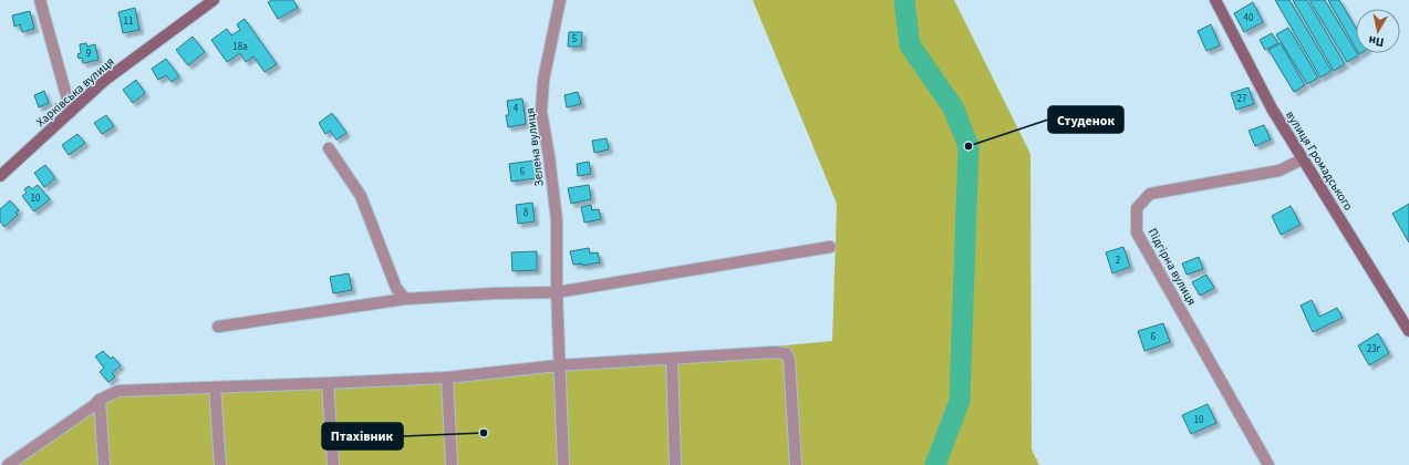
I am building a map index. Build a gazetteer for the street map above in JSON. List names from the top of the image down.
{
  "streets": {
    "street": [
      "Харківська вулиця",
      "Зелена вулиця",
      "вулиця Громадського",
      "Підгірна вулиця"
    ]
  },
  "crossings": [
    ["вулиця Громадського", "Підгірна вулиця"]
  ],
  "places": ["Студенок", "Птахівник"],
  "house_numbers": [
    "40",
    "11",
    "5",
    "18а",
    "9",
    "27",
    "4",
    "6",
    "10",
    "8",
    "2",
    "6",
    "23г",
    "10"
  ],
  "north": "bottom"
}
